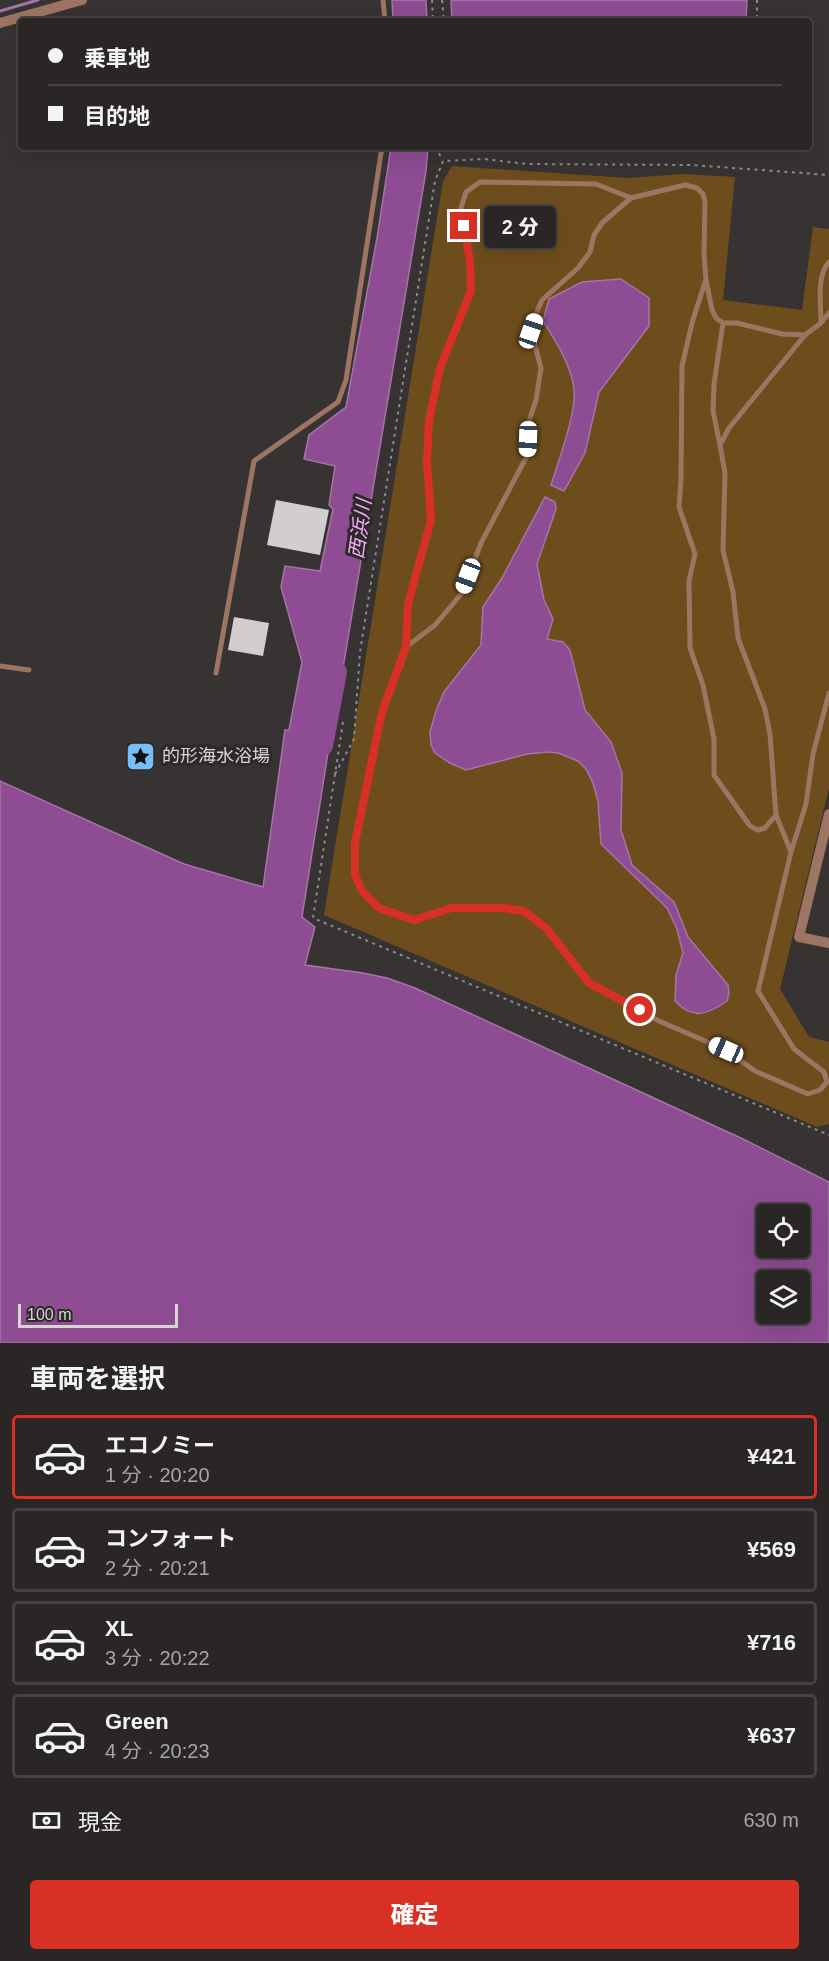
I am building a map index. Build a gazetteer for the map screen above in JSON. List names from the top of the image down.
{
  "water": ["西浜川"],
  "places": {
    "place": ["的形海水浴場"]
  },
  "scale_bar": "100 m",
  "page": {
    "banner": ["乗車地", "目的地"],
    "bubble": "2 分",
    "scale": "100 m",
    "heading": "車両を選択",
    "list": [
      {
        "name": "エコノミー",
        "note": "1 分 · 20:20",
        "value": "¥421"
      },
      {
        "name": "コンフォート",
        "note": "2 分 · 20:21",
        "value": "¥569"
      },
      {
        "name": "XL",
        "note": "3 分 · 20:22",
        "value": "¥716"
      },
      {
        "name": "Green",
        "note": "4 分 · 20:23",
        "value": "¥637"
      }
    ],
    "pay": ["現金", "630 m"],
    "buttons": "確定"
  }
}
